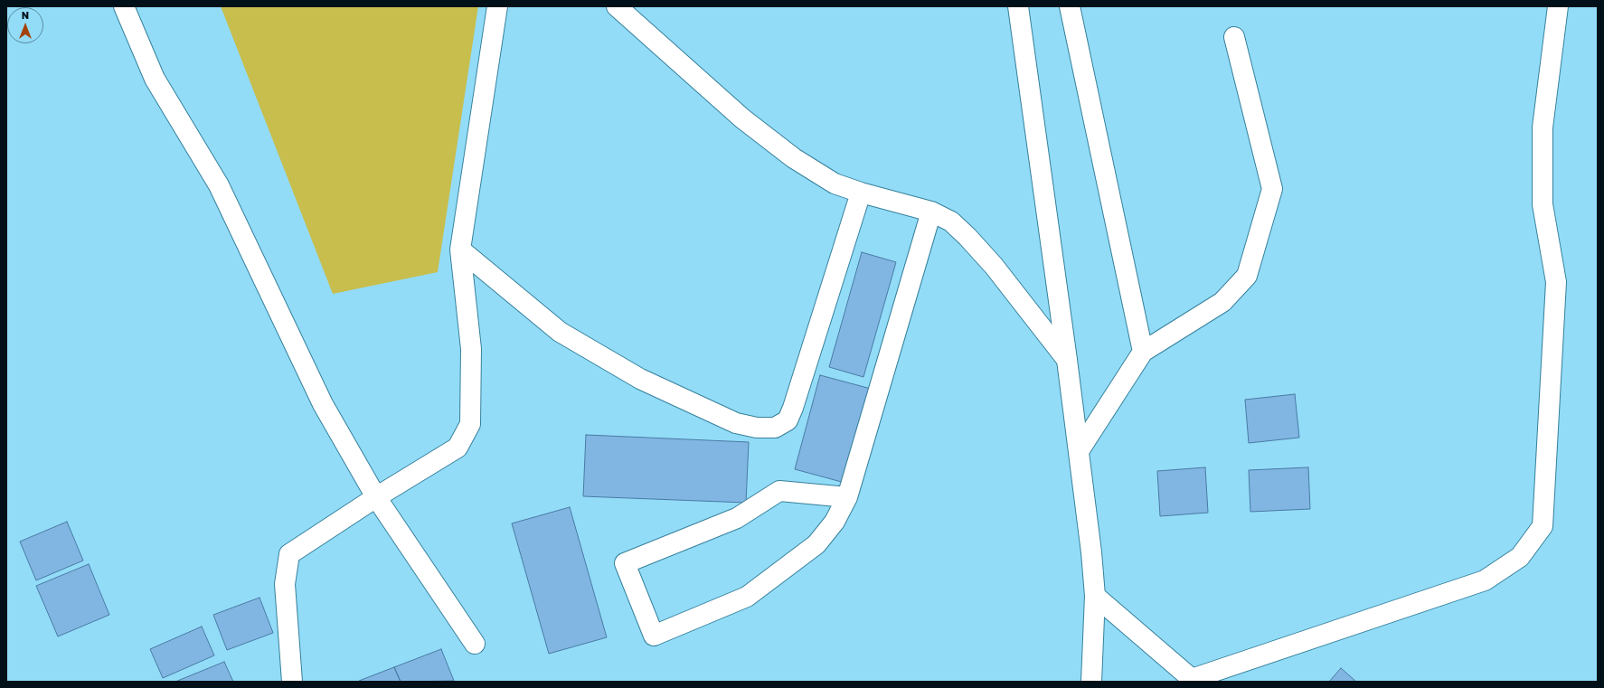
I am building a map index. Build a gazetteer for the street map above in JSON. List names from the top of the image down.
{
  "north": "top"
}
